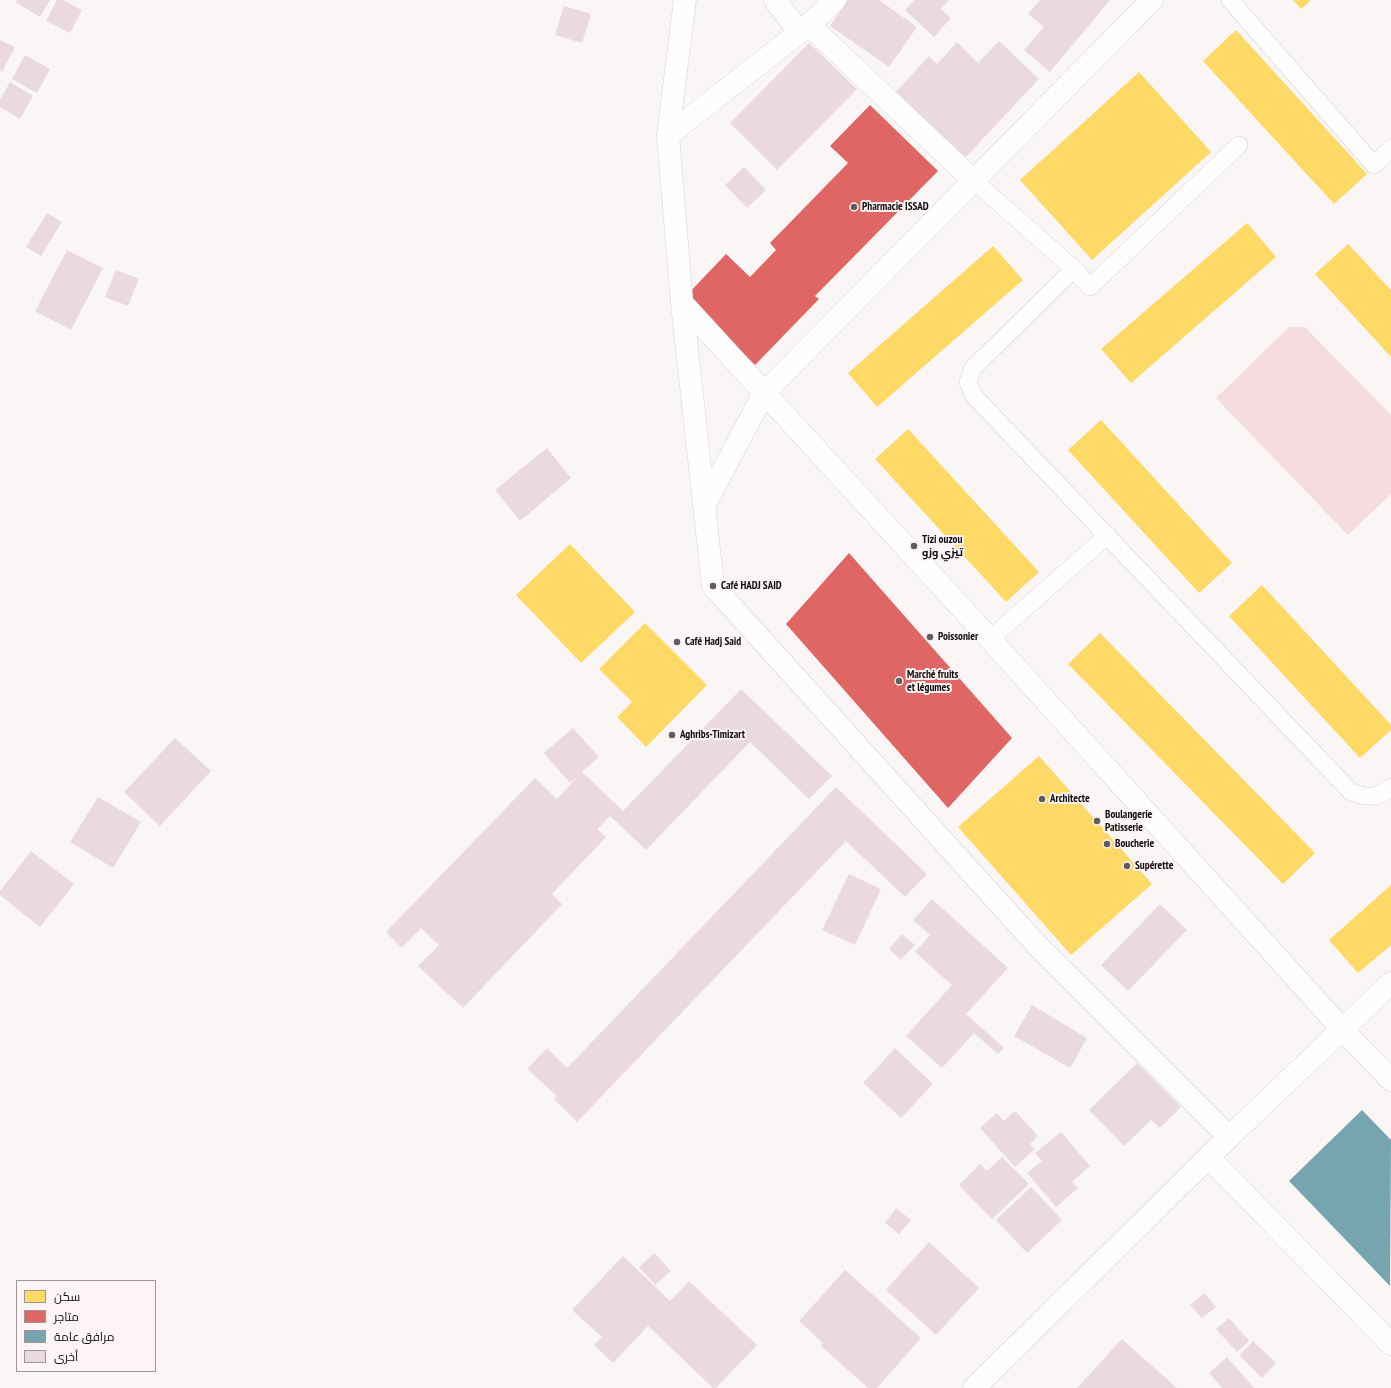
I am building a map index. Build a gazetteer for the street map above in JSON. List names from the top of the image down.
{
  "places": [
    "Pharmacie ISSAD",
    "Tizi ouzou تيزي وزو",
    "Café HADJ SAID",
    "Poissonier",
    "Café Hadj Said",
    "Marché fruits et légumes",
    "Aghribs-Timizart",
    "Architecte",
    "Boulangerie Patisserie",
    "Boucherie",
    "Supérette"
  ],
  "legend": [
    "سكن",
    "متاجر",
    "مرافق عامة",
    "أخرى"
  ]
}
